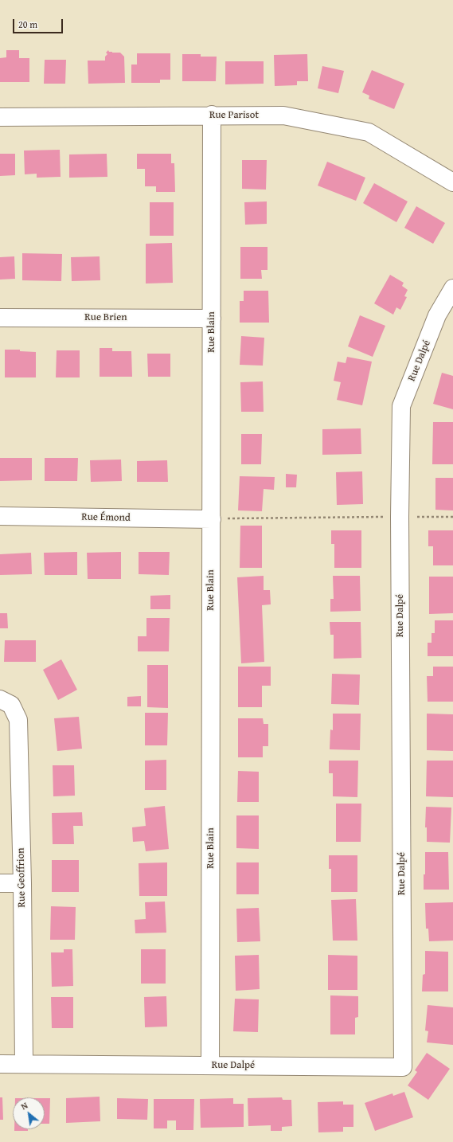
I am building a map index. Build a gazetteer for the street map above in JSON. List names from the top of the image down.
{
  "streets": {
    "street": [
      "Rue Parisot",
      "Rue Brien",
      "Rue Blain",
      "Rue Dalpé",
      "Rue Émond",
      "Rue Geoffrion"
    ]
  },
  "crossings": [
    ["Rue Parisot", "Rue Blain"],
    ["Rue Brien", "Rue Blain"],
    ["Rue Blain", "Rue Dalpé"],
    ["Rue Blain", "Rue Émond"],
    ["Rue Dalpé", "Rue Geoffrion"]
  ],
  "scale_bar": "20 m",
  "north": "top left"
}
